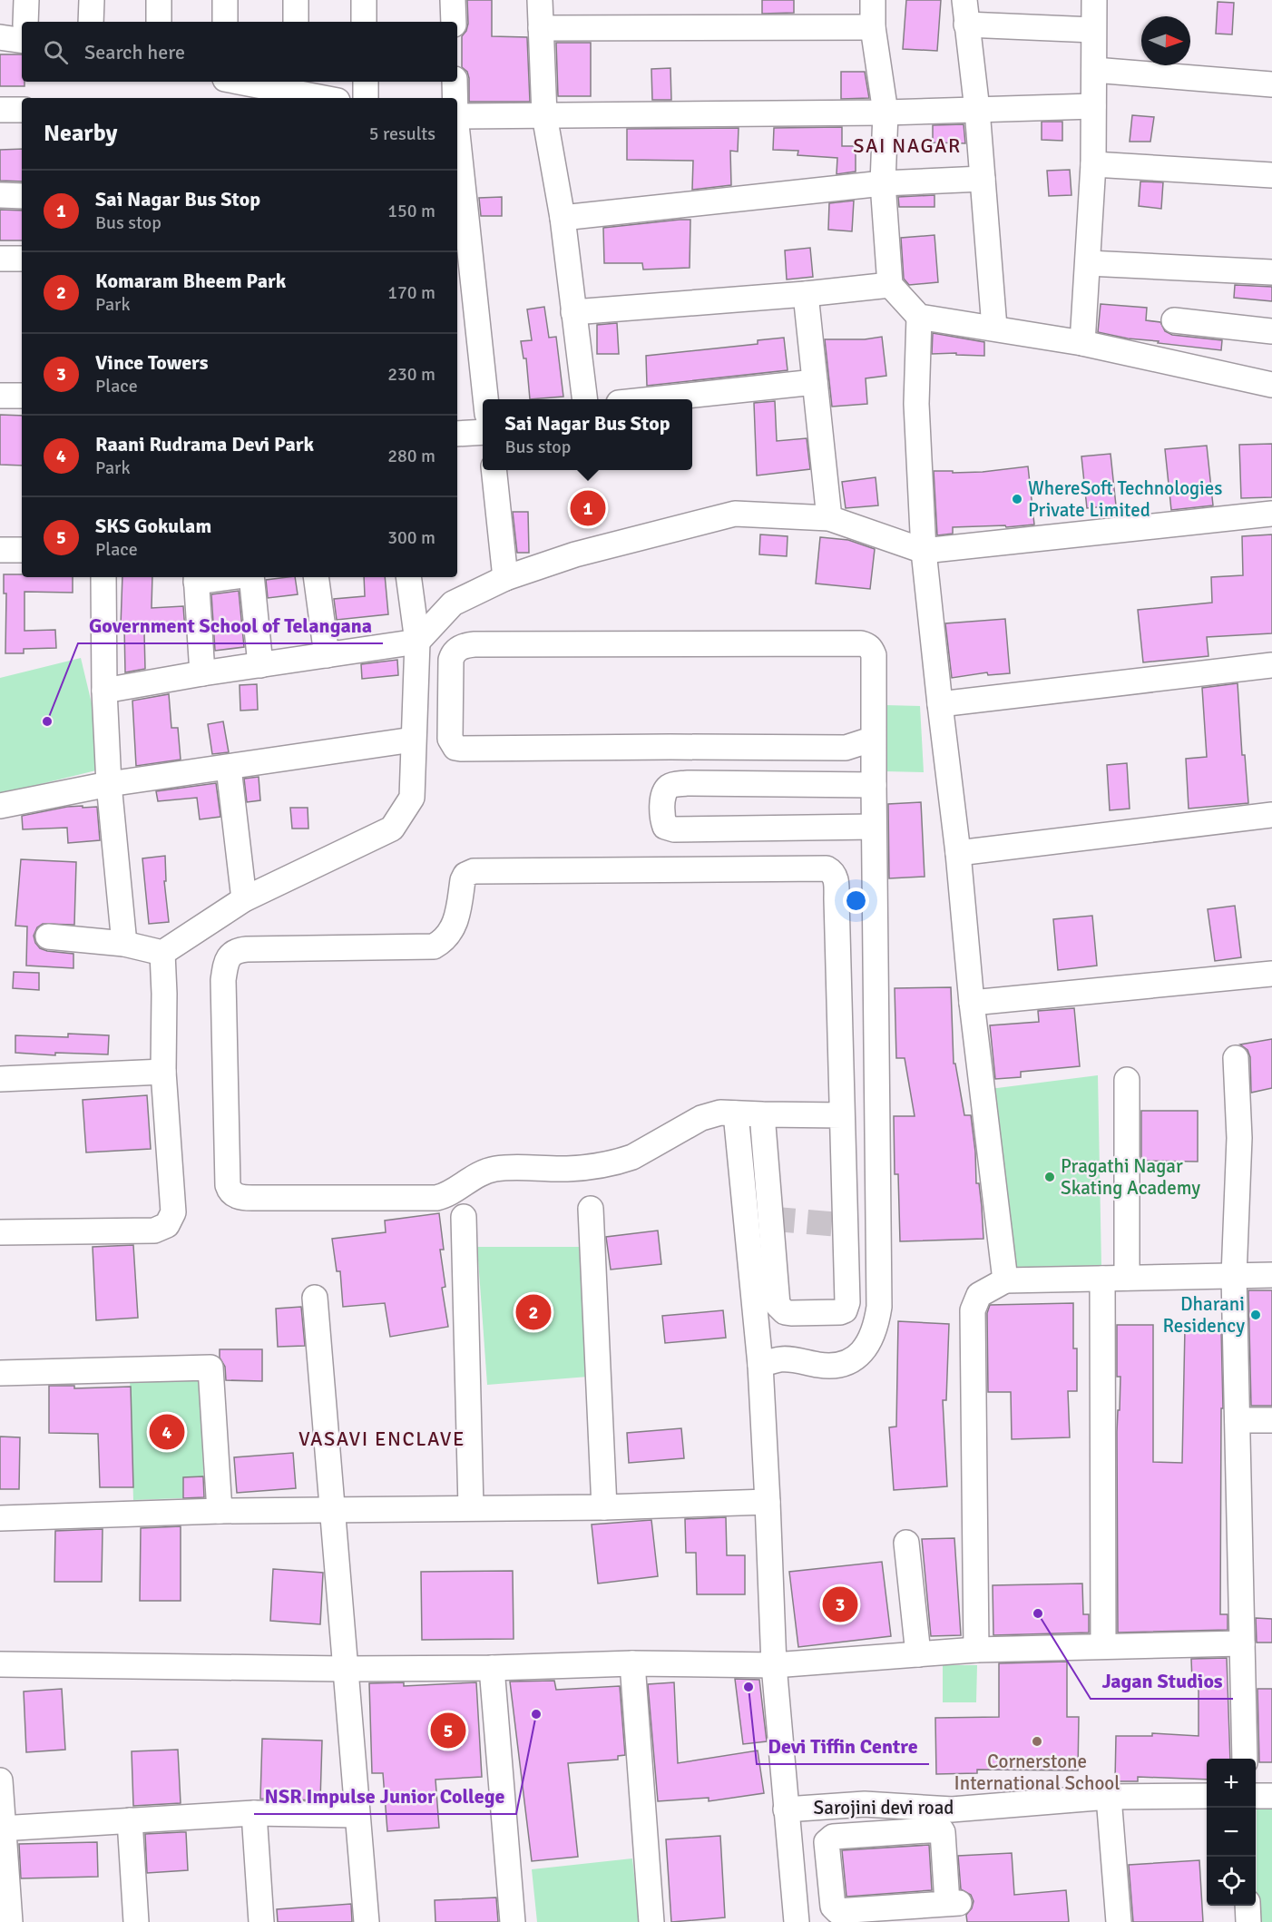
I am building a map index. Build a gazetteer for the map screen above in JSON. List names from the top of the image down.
{
  "streets": {
    "street": ["Sarojini devi road"]
  },
  "districts": ["SAI NAGAR", "VASAVI ENCLAVE"],
  "places": [
    "WhereSoft Technologies Private Limited",
    "Government School of Telangana",
    "Pragathi Nagar Skating Academy",
    "Dharani Residency",
    "Jagan Studios",
    "Devi Tiffin Centre",
    "NSR Impulse Junior College",
    "Cornerstone International School"
  ],
  "north": "right",
  "page": {
    "search": "Search here",
    "heading": ["Nearby", "5 results"],
    "list": [
      {
        "mark": "1",
        "name": "Sai Nagar Bus Stop",
        "note": "Bus stop",
        "value": "150 m"
      },
      {
        "mark": "2",
        "name": "Komaram Bheem Park",
        "note": "Park",
        "value": "170 m"
      },
      {
        "mark": "3",
        "name": "Vince Towers",
        "note": "Place",
        "value": "230 m"
      },
      {
        "mark": "4",
        "name": "Raani Rudrama Devi Park",
        "note": "Park",
        "value": "280 m"
      },
      {
        "mark": "5",
        "name": "SKS Gokulam",
        "note": "Place",
        "value": "300 m"
      }
    ],
    "popup": ["Sai Nagar Bus Stop", "Bus stop"],
    "pins": [
      "1",
      "2",
      "4",
      "3",
      "5"
    ],
    "map_buttons": ["+", "−"]
  }
}
